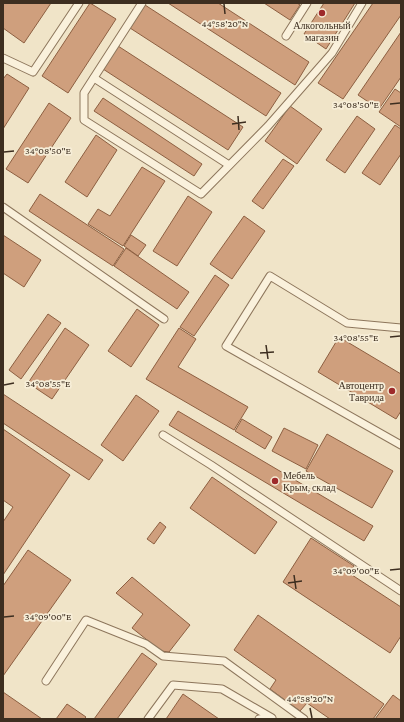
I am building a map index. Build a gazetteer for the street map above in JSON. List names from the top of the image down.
{
  "places": ["Алкогольный магазин", "Автоцентр Таврида", "Мебель Крым, склад"],
  "coordinates": [
    "44°58'20\"N",
    "34°08'50\"E",
    "34°08'55\"E",
    "34°09'00\"E"
  ]
}
